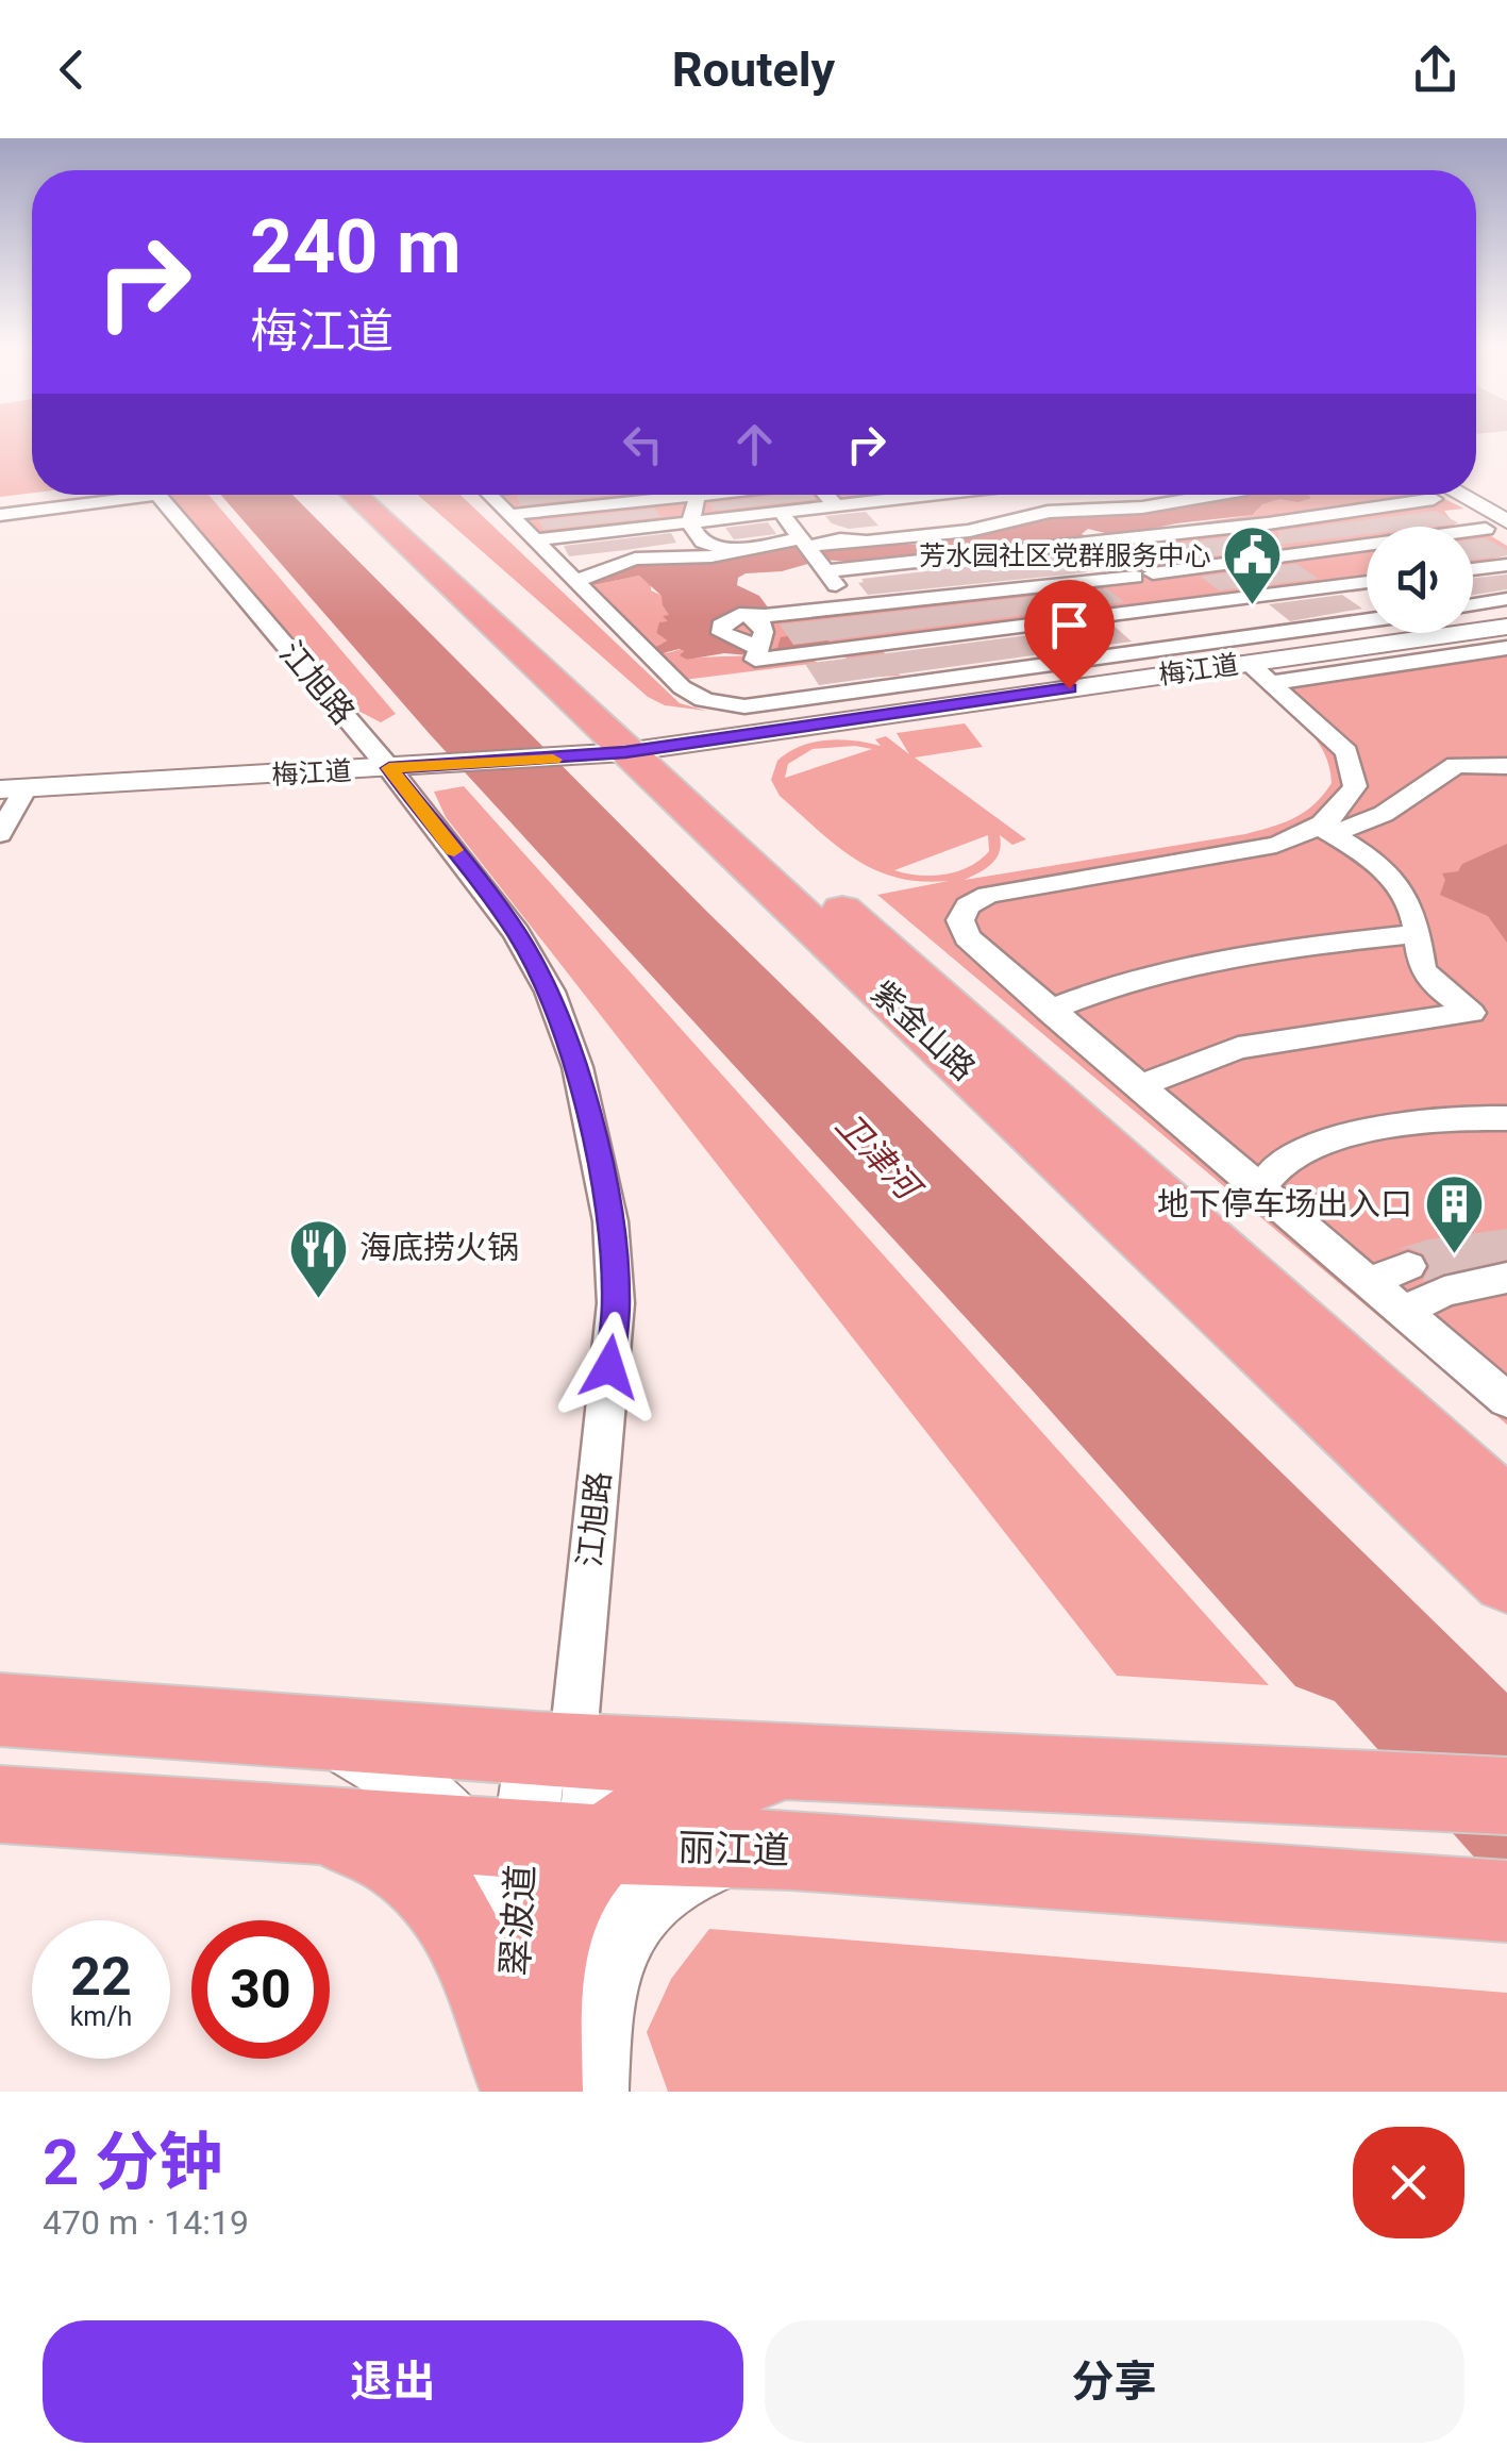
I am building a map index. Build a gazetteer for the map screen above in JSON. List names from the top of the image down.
{
  "streets": {
    "main road": ["紫金山路", "丽江道"],
    "street": ["梅江道", "江旭路", "翠波道"]
  },
  "crossings": [
    ["梅江道", "江旭路"],
    ["梅江道", "紫金山路"],
    ["江旭路", "翠波道"],
    ["丽江道", "翠波道"]
  ],
  "water": ["卫津河"],
  "places": {
    "public building": ["芳水园社区党群服务中心"],
    "building": ["地下停车场出入口"],
    "restaurant": ["海底捞火锅"]
  },
  "page": {
    "header": "Routely",
    "turn": ["240 m", "梅江道"],
    "speed": "22 km/h",
    "limit": "30",
    "heading": ["2 分钟", "470 m · 14:19"],
    "buttons": ["退出", "分享"]
  }
}
